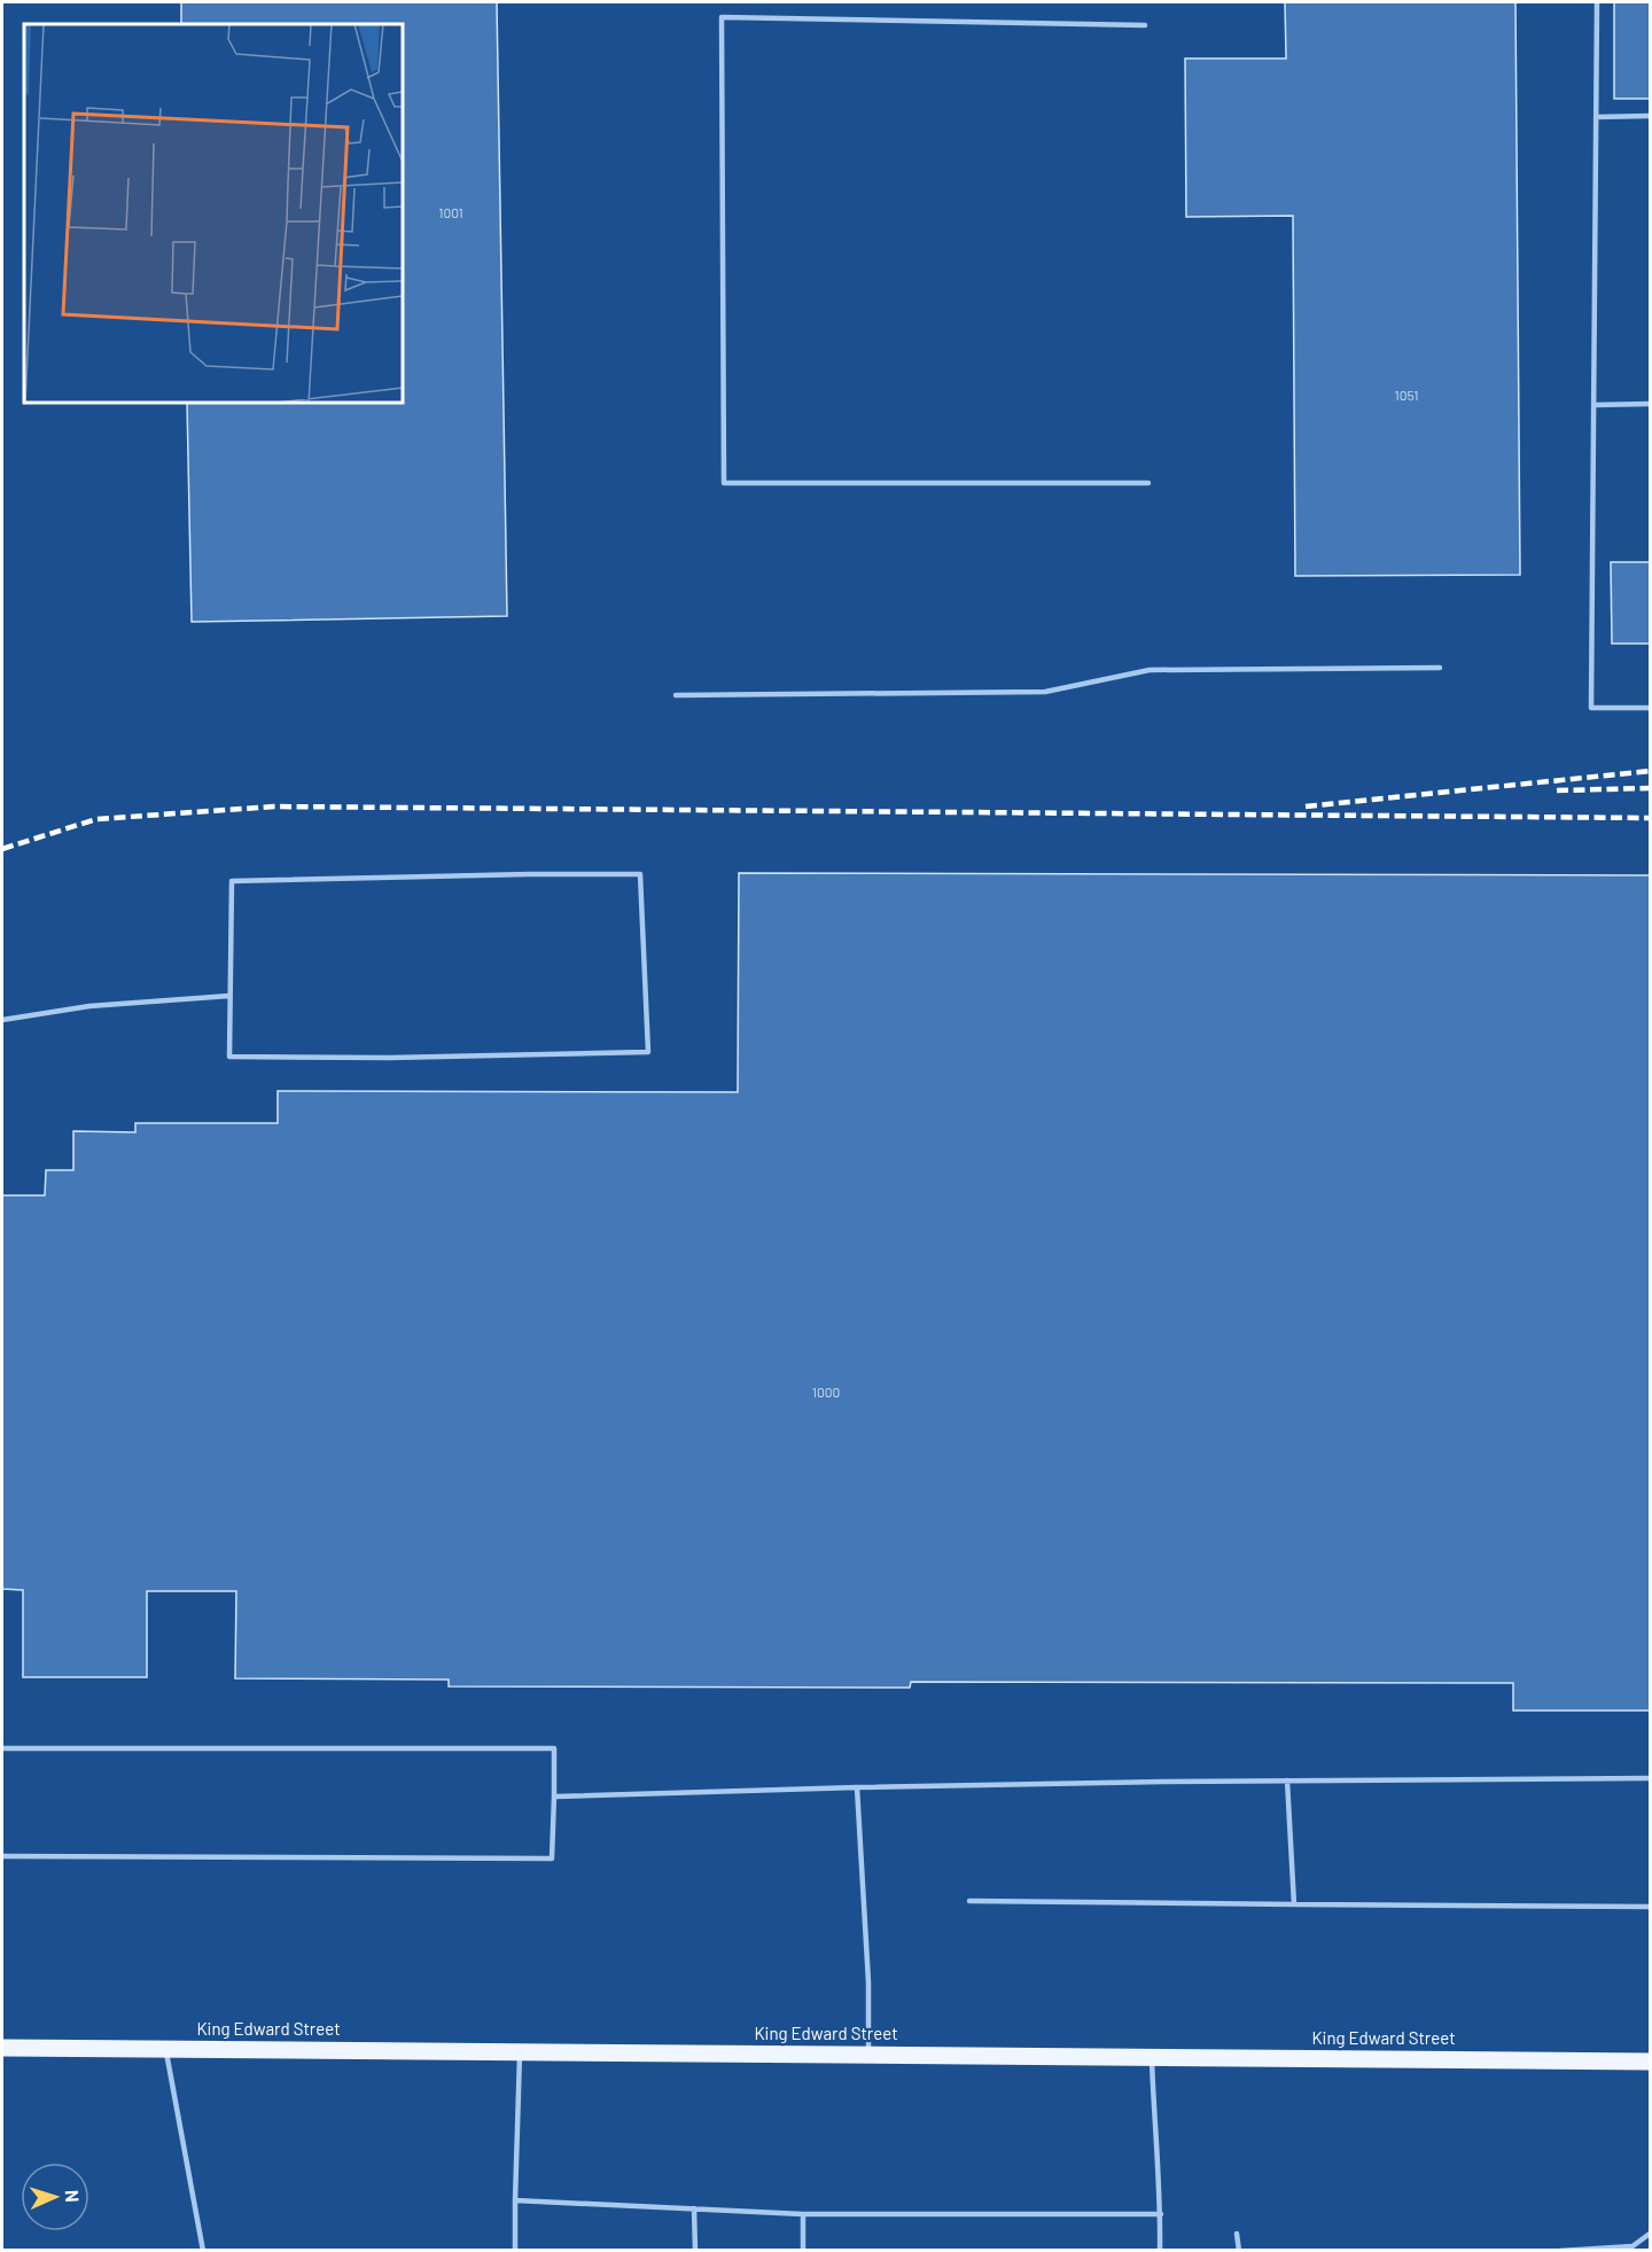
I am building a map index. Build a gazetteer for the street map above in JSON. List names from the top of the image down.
{
  "streets": {
    "main road": ["King Edward Street"]
  },
  "house_numbers": ["1001", "1051", "1000"],
  "north": "right"
}
